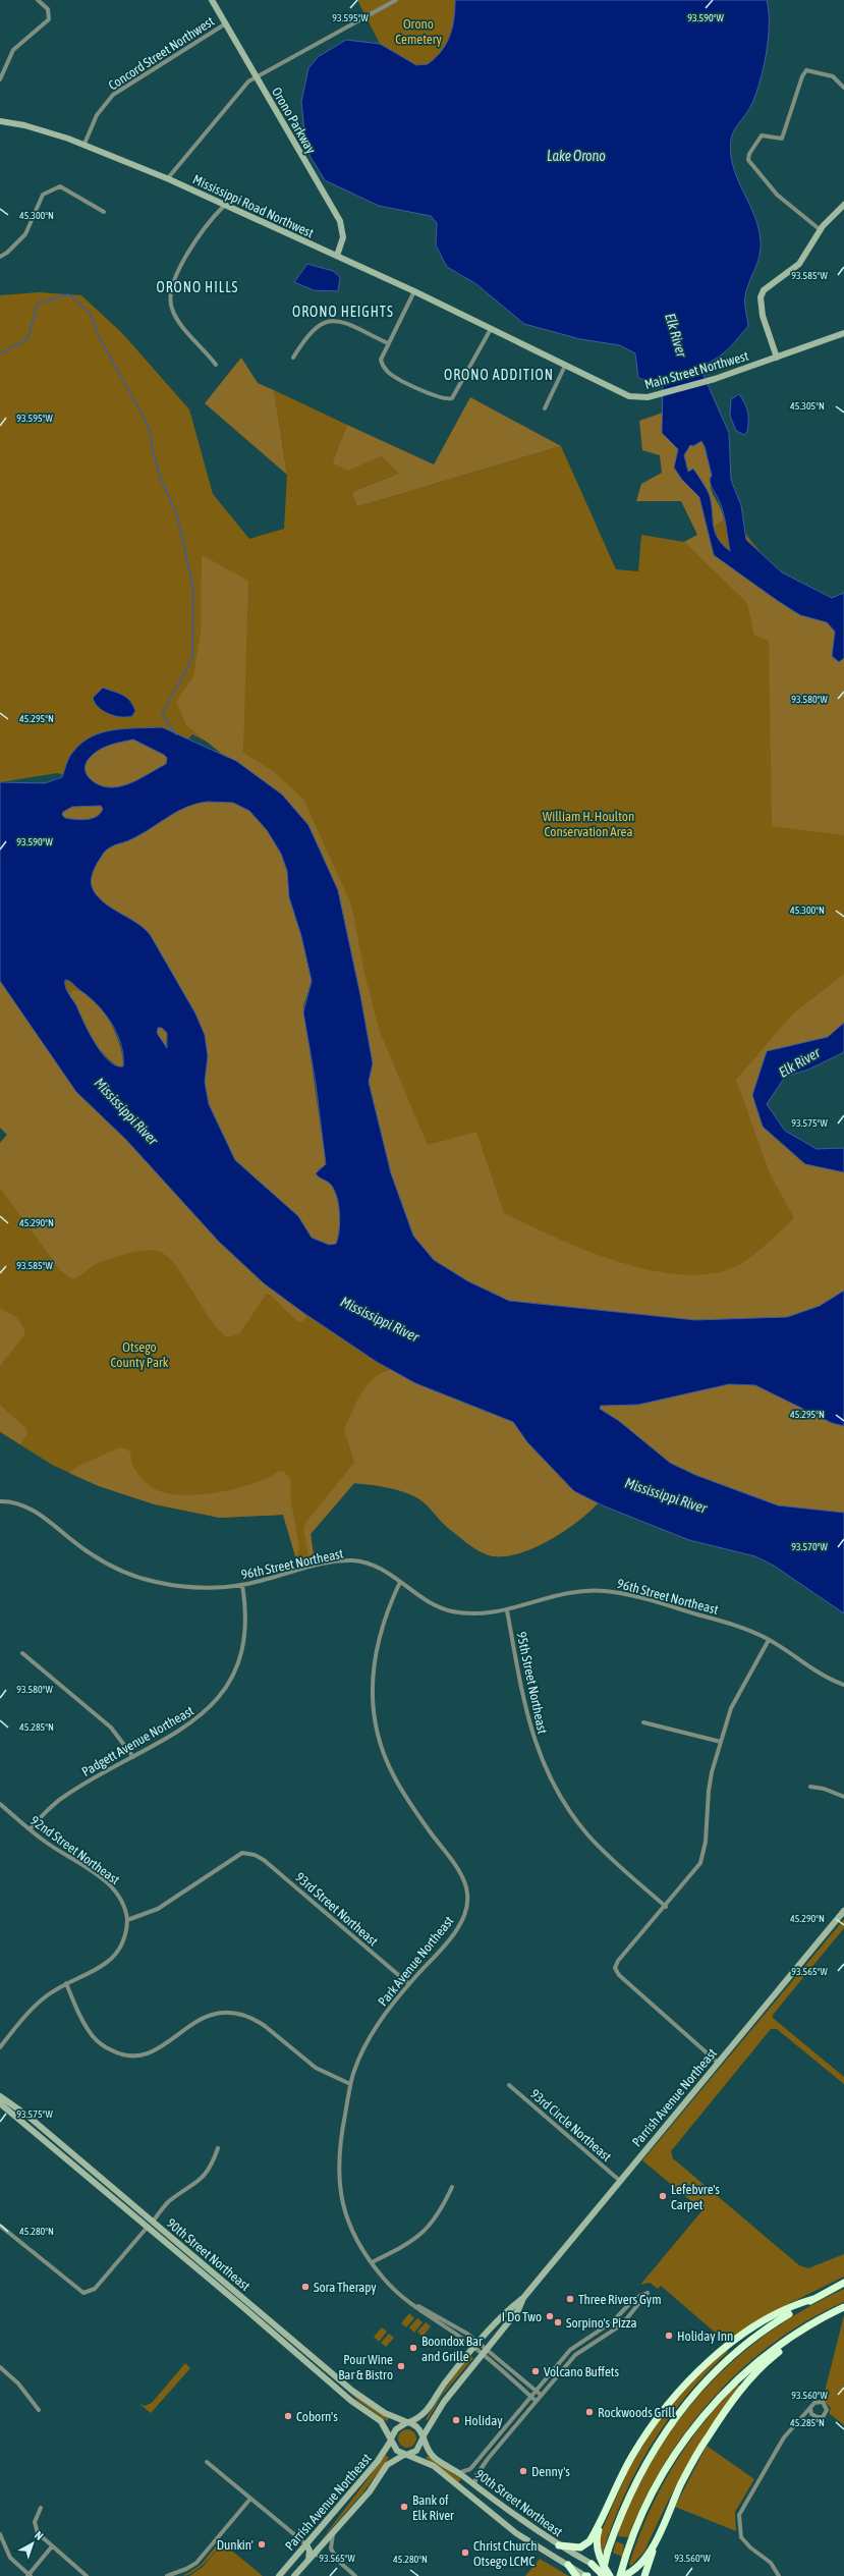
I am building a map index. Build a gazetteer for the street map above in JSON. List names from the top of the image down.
{
  "streets": {
    "main road": [
      "Orono Parkway",
      "Mississippi Road Northwest",
      "Main Street Northwest",
      "Parrish Avenue Northeast",
      "90th Street Northeast"
    ],
    "street": [
      "Concord Street Northwest",
      "96th Street Northeast",
      "95th Street Northeast",
      "Padgett Avenue Northeast",
      "92nd Street Northeast",
      "93rd Street Northeast",
      "Park Avenue Northeast",
      "93rd Circle Northeast"
    ]
  },
  "crossings": [
    ["Concord Street Northwest", "Orono Parkway"],
    ["Concord Street Northwest", "Mississippi Road Northwest"],
    ["Orono Parkway", "Mississippi Road Northwest"],
    ["Mississippi Road Northwest", "Main Street Northwest"],
    ["96th Street Northeast", "95th Street Northeast"],
    ["96th Street Northeast", "Padgett Avenue Northeast"],
    ["96th Street Northeast", "Park Avenue Northeast"],
    ["Padgett Avenue Northeast", "92nd Street Northeast"],
    ["92nd Street Northeast", "93rd Street Northeast"],
    ["93rd Street Northeast", "Park Avenue Northeast"],
    ["Park Avenue Northeast", "Parrish Avenue Northeast"],
    ["Parrish Avenue Northeast", "93rd Circle Northeast"],
    ["Parrish Avenue Northeast", "90th Street Northeast"]
  ],
  "districts": ["ORONO HILLS", "ORONO HEIGHTS", "ORONO ADDITION"],
  "water": ["Lake Orono", "Elk River", "Mississippi River"],
  "parks": ["Orono Cemetery", "William H. Houlton Conservation Area", "Otsego County Park"],
  "places": [
    "Lefebvre's Carpet",
    "Sora Therapy",
    "Three Rivers Gym",
    "I Do Two",
    "Sorpino's Pizza",
    "Holiday Inn",
    "Boondox Bar and Grille",
    "Pour Wine Bar & Bistro",
    "Volcano Buffets",
    "Rockwoods Grill",
    "Coborn's",
    "Holiday",
    "Denny's",
    "Bank of Elk River",
    "Dunkin'",
    "Christ Church Otsego LCMC"
  ],
  "north": "top right",
  "coordinates": [
    "93.595°W",
    "93.590°W",
    "45.300°N",
    "93.585°W",
    "45.305°N",
    "93.580°W",
    "45.295°N",
    "93.575°W",
    "45.290°N",
    "93.570°W",
    "45.285°N",
    "93.565°W",
    "45.280°N",
    "93.560°W"
  ]
}
